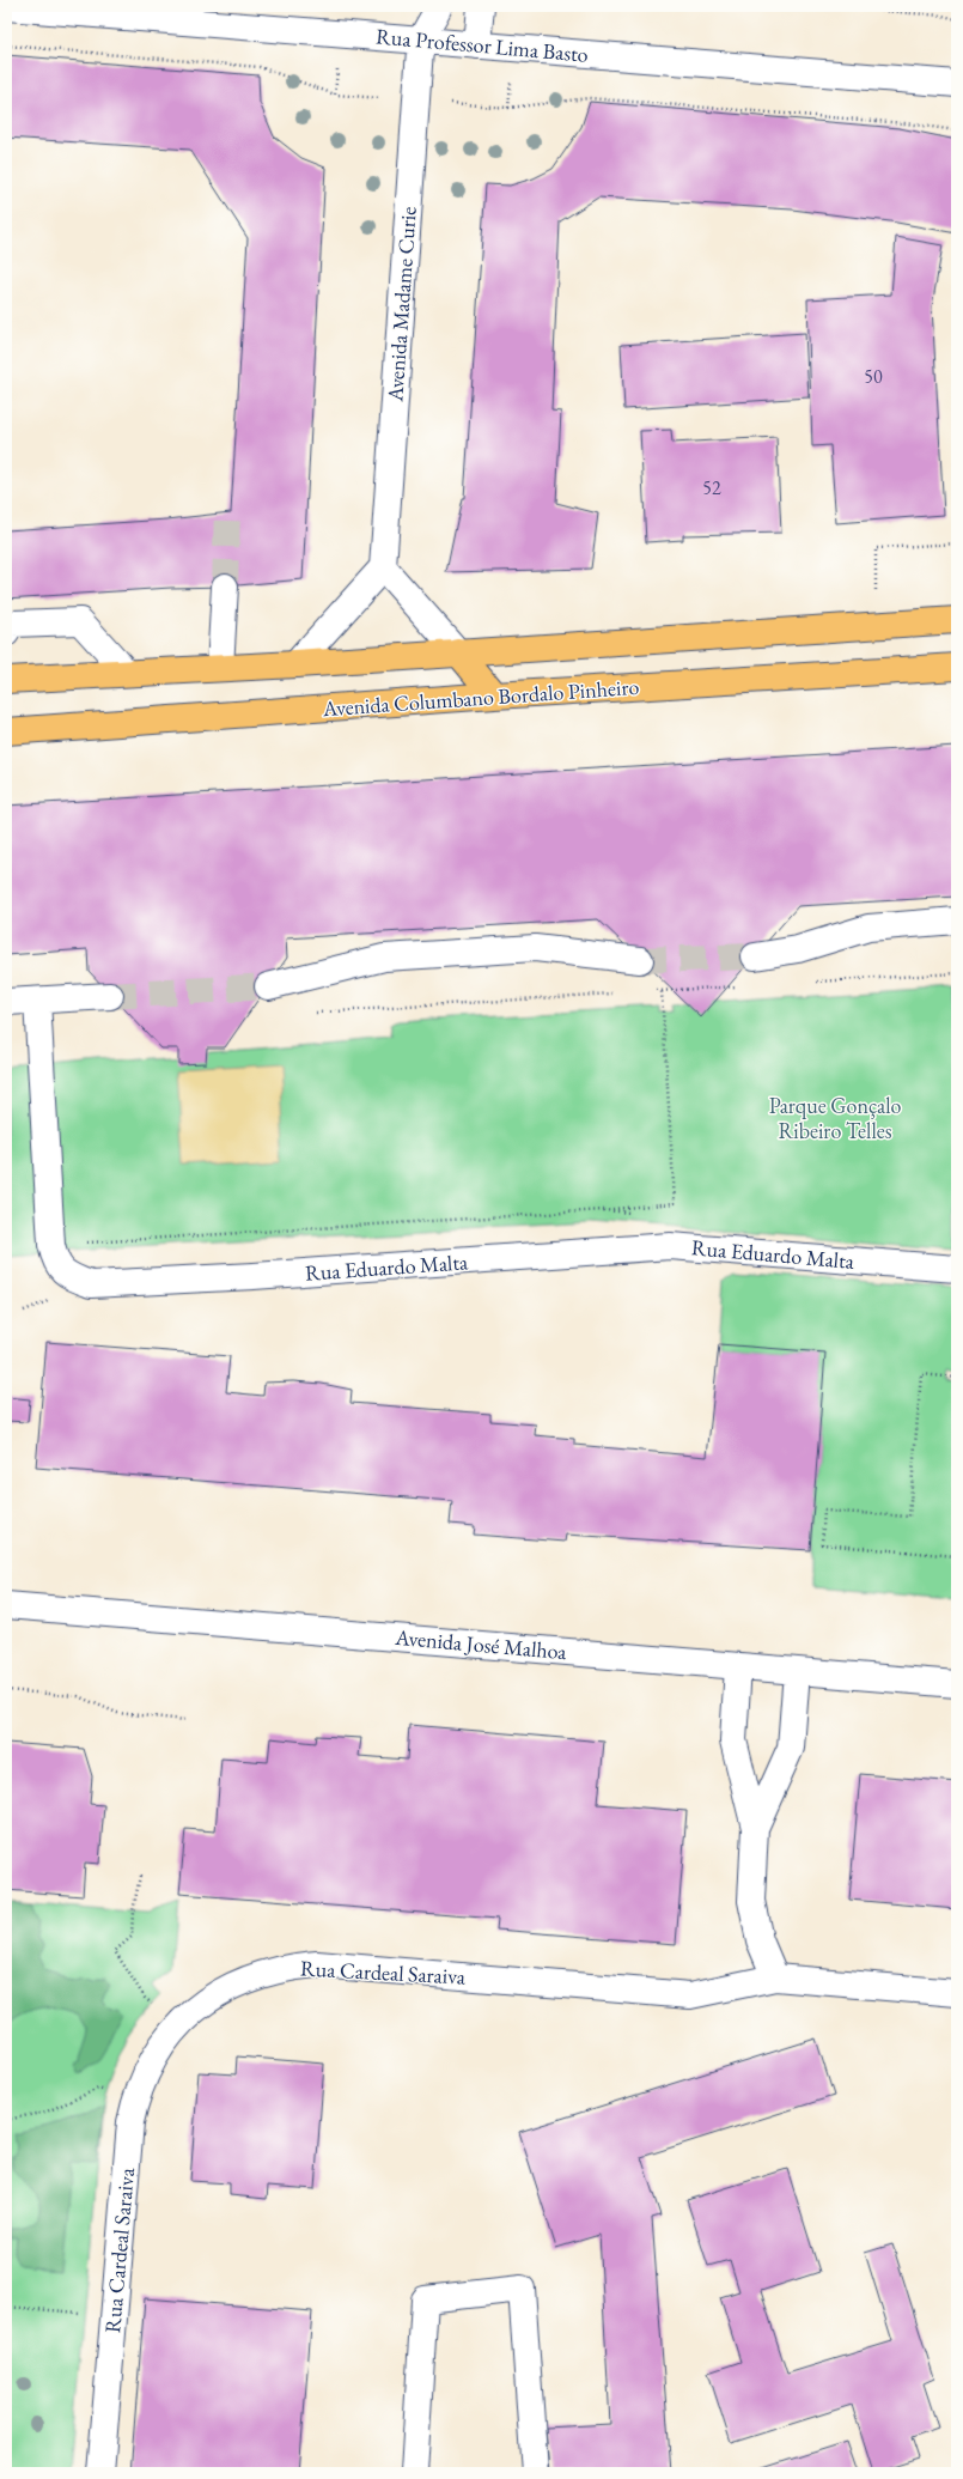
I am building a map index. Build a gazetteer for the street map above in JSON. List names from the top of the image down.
{
  "streets": {
    "main road": ["Avenida Columbano Bordalo Pinheiro"],
    "street": [
      "Rua Professor Lima Basto",
      "Avenida Madame Curie",
      "Rua Eduardo Malta",
      "Avenida José Malhoa",
      "Rua Cardeal Saraiva"
    ]
  },
  "crossings": [
    ["Rua Professor Lima Basto", "Avenida Madame Curie"]
  ],
  "parks": ["Parque Gonçalo Ribeiro Telles"],
  "house_numbers": ["50", "52"]
}
